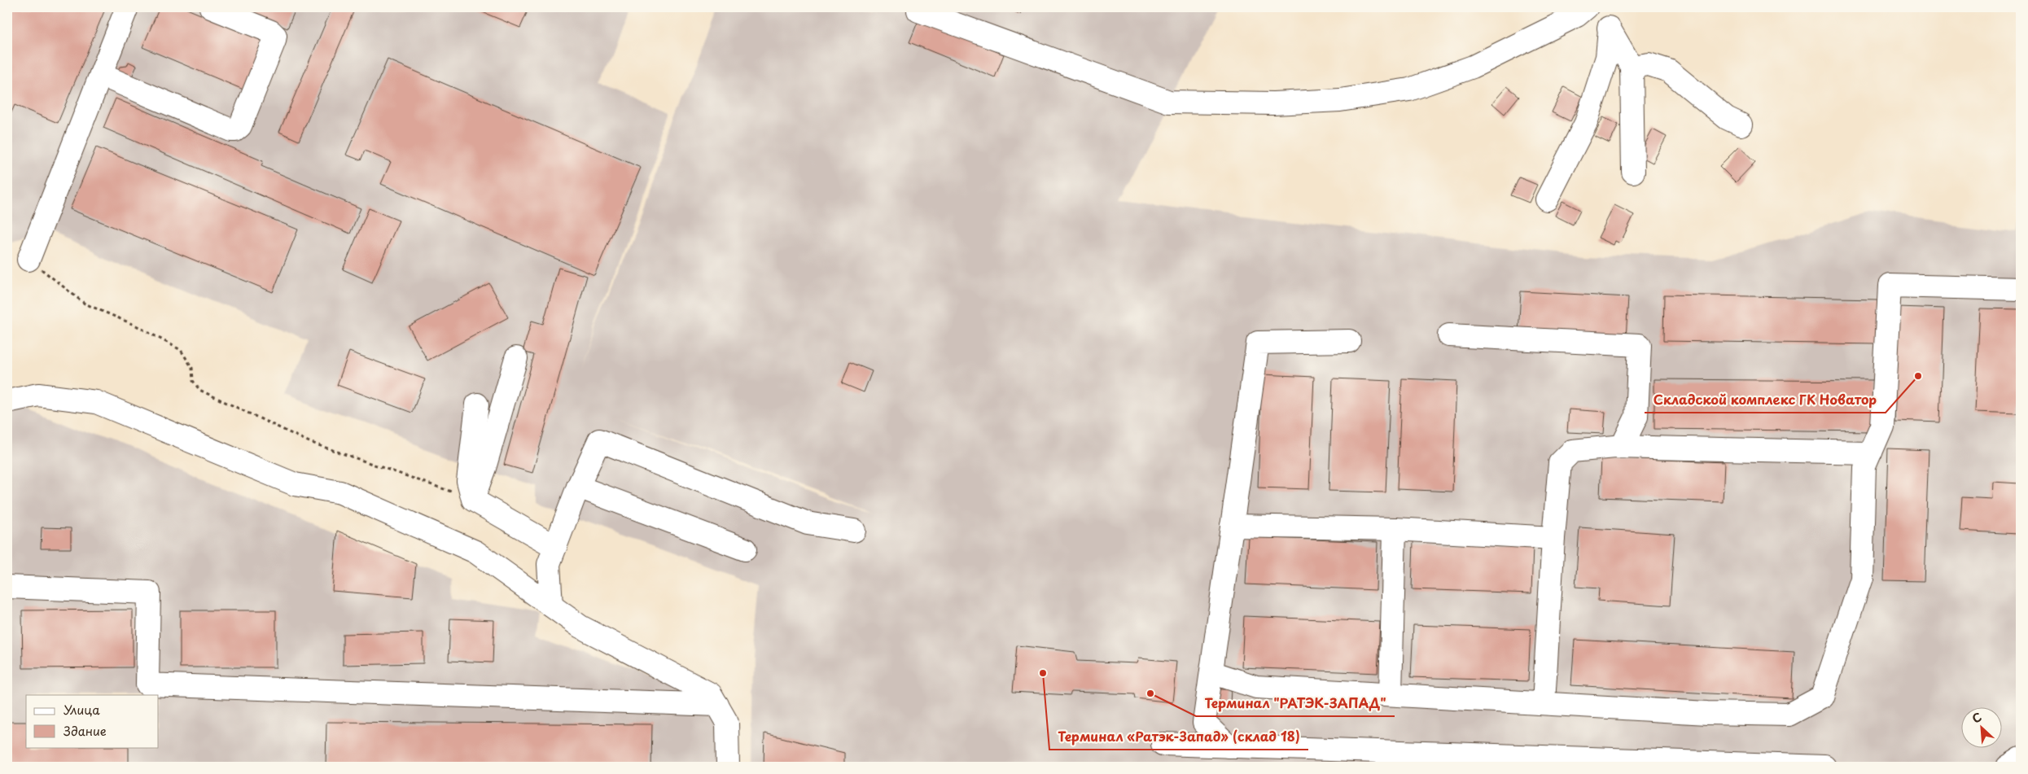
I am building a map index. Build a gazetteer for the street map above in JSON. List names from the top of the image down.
{
  "places": ["Складской комплекс ГК Новатор", "Терминал «Ратэк-Запад» (склад 18)", "Терминал \"РАТЭК-ЗАПАД\""],
  "legend": ["Улица", "Здание"],
  "north": "top left"
}
